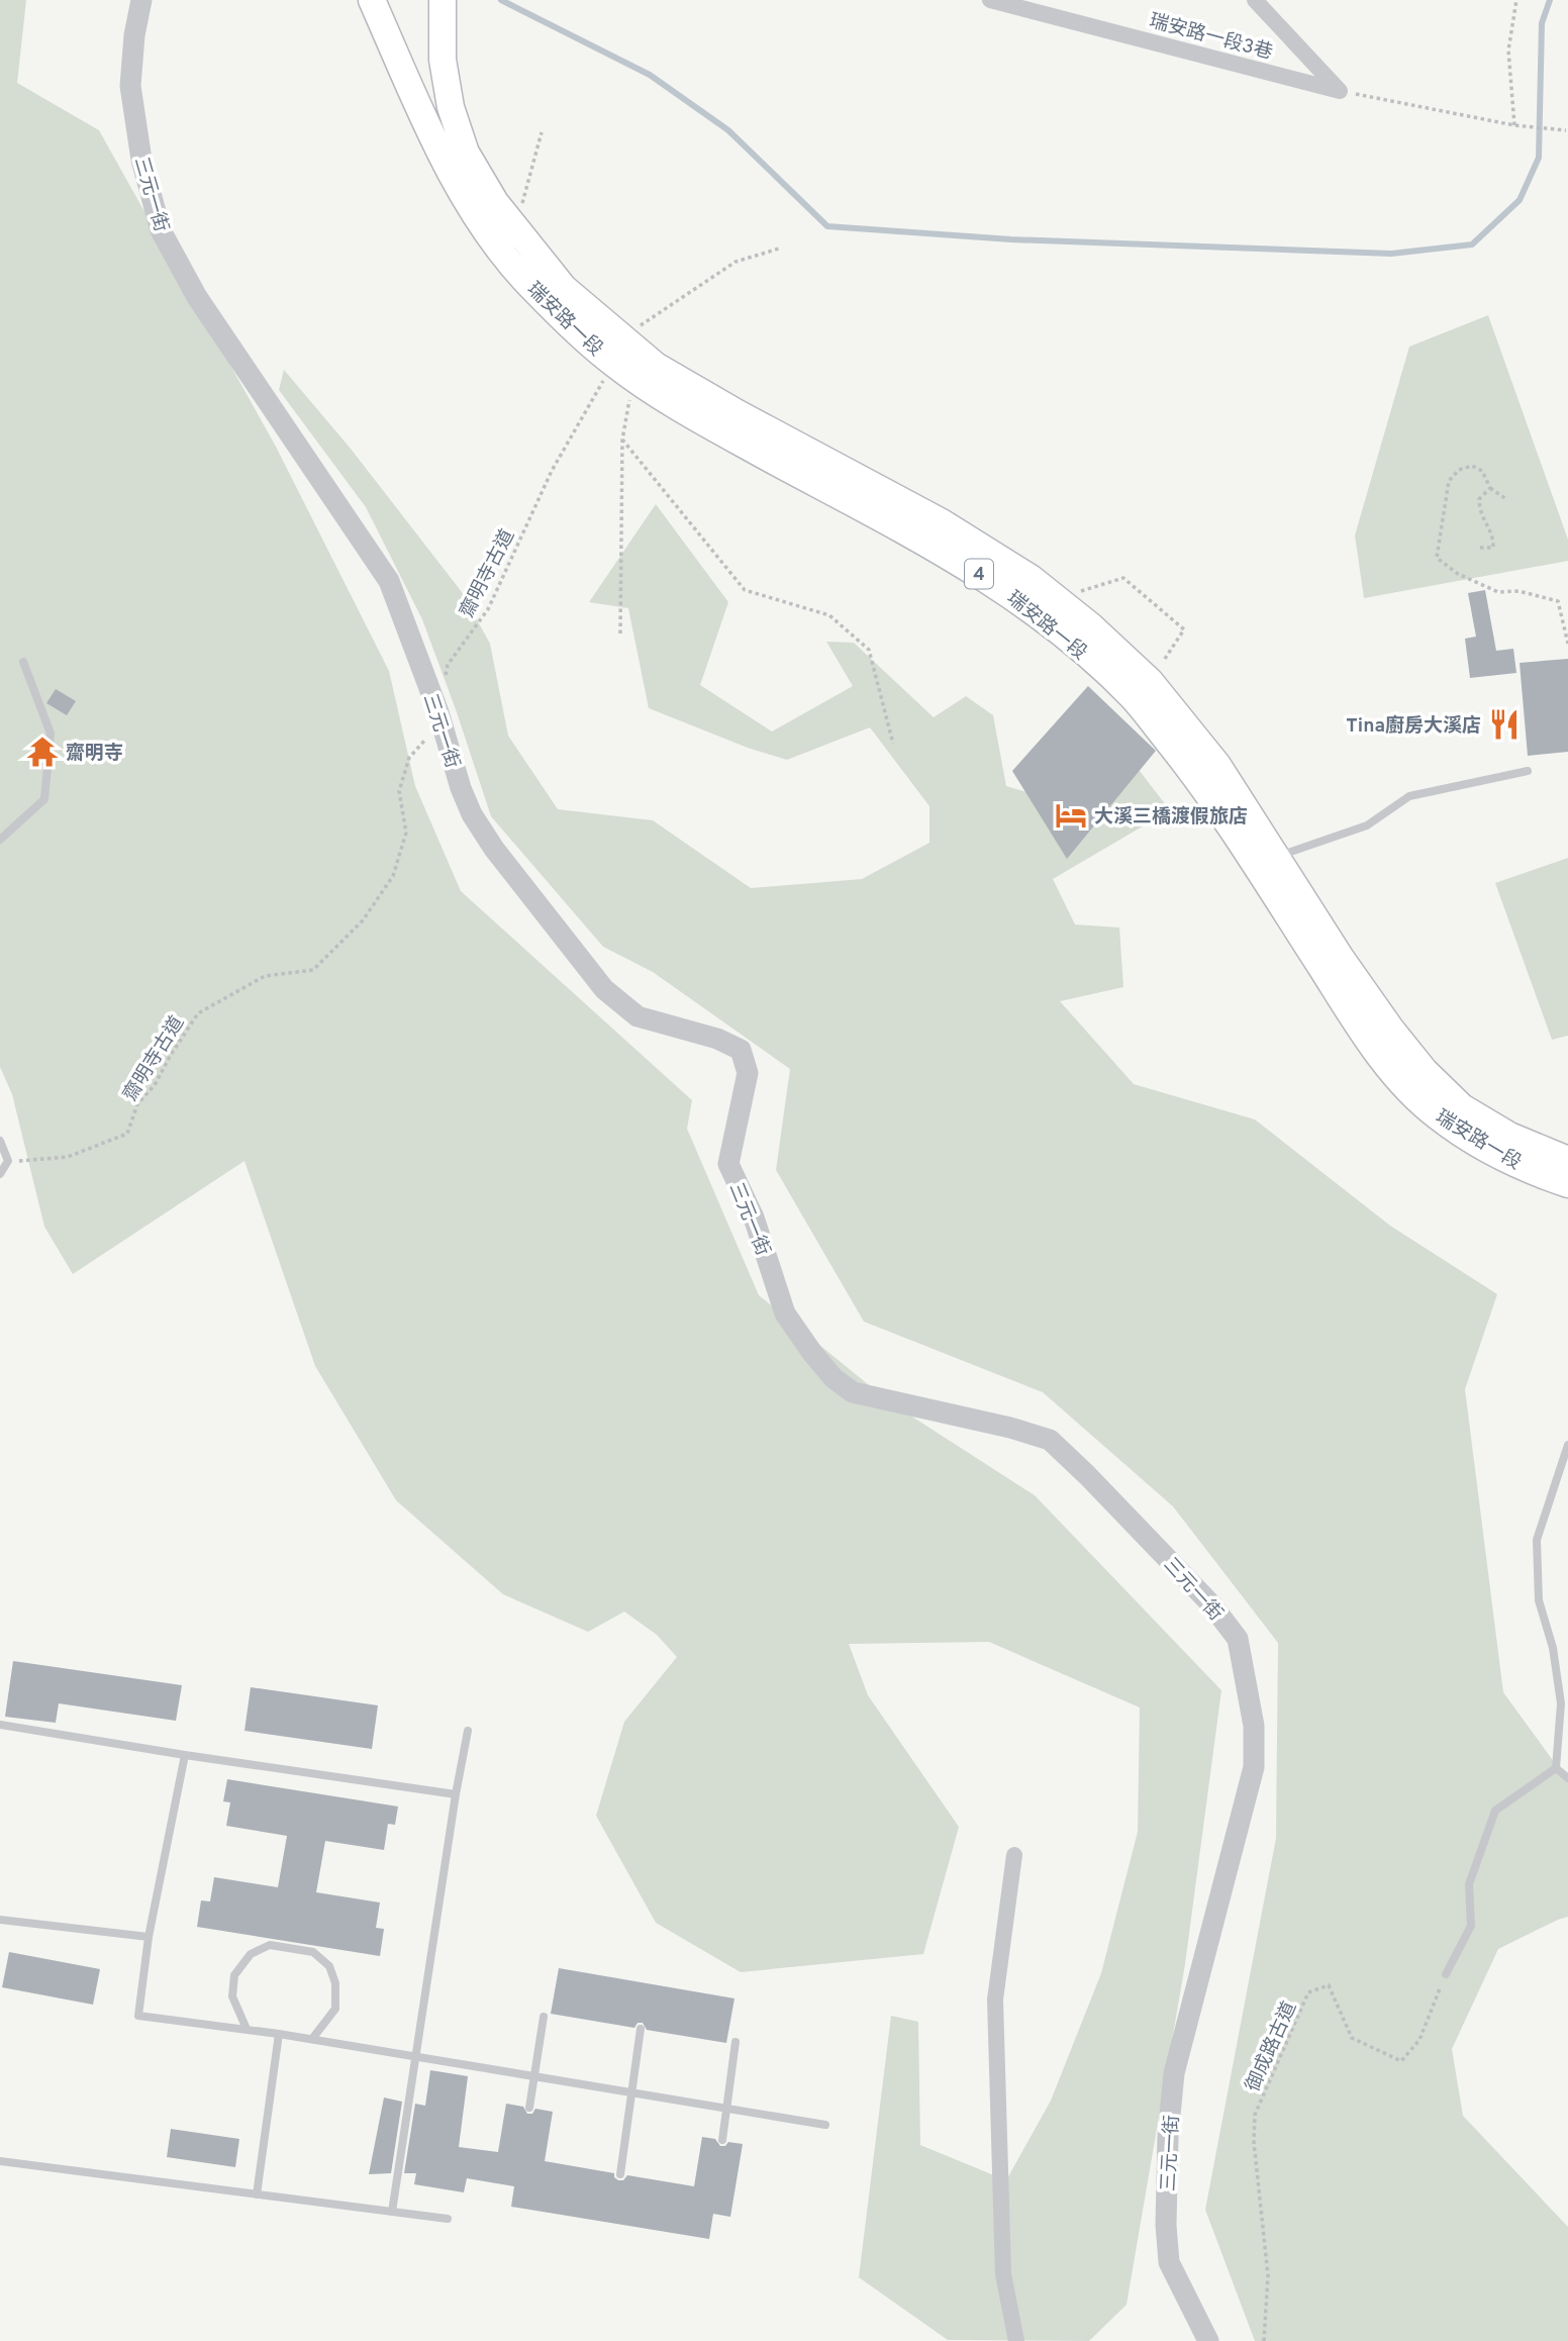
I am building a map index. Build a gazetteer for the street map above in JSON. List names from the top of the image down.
{
  "streets": {
    "main road": ["瑞安路一段", "4"],
    "street": ["瑞安路一段3巷", "三元一街"],
    "path": ["齋明寺古道", "御成路古道"]
  },
  "crossings": [
    ["三元一街", "齋明寺古道"],
    ["瑞安路一段", "齋明寺古道"]
  ],
  "places": {
    "restaurant": ["Tina廚房大溪店"],
    "temple": ["齋明寺"],
    "hotel": ["大溪三橋渡假旅店"]
  }
}
